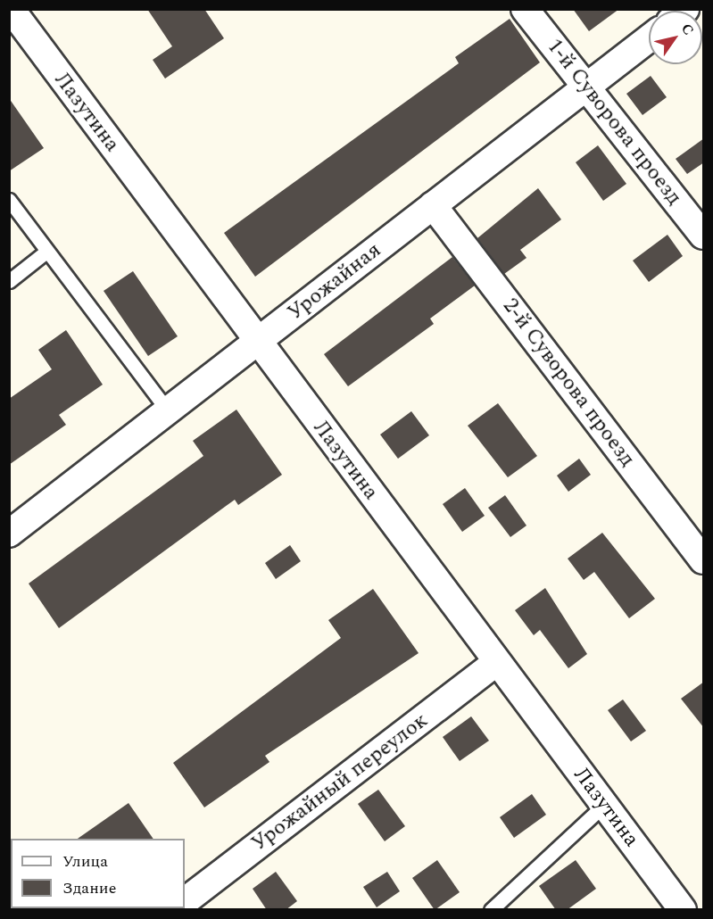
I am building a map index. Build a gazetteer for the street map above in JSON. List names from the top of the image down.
{
  "streets": {
    "street": [
      "Лазутина",
      "1-й Суворова проезд",
      "Урожайная",
      "2-й Суворова проезд",
      "Урожайный переулок"
    ]
  },
  "crossings": [
    ["Лазутина", "Урожайная"],
    ["Лазутина", "Урожайный переулок"],
    ["1-й Суворова проезд", "Урожайная"],
    ["Урожайная", "2-й Суворова проезд"]
  ],
  "legend": ["Улица", "Здание"],
  "north": "top right"
}
